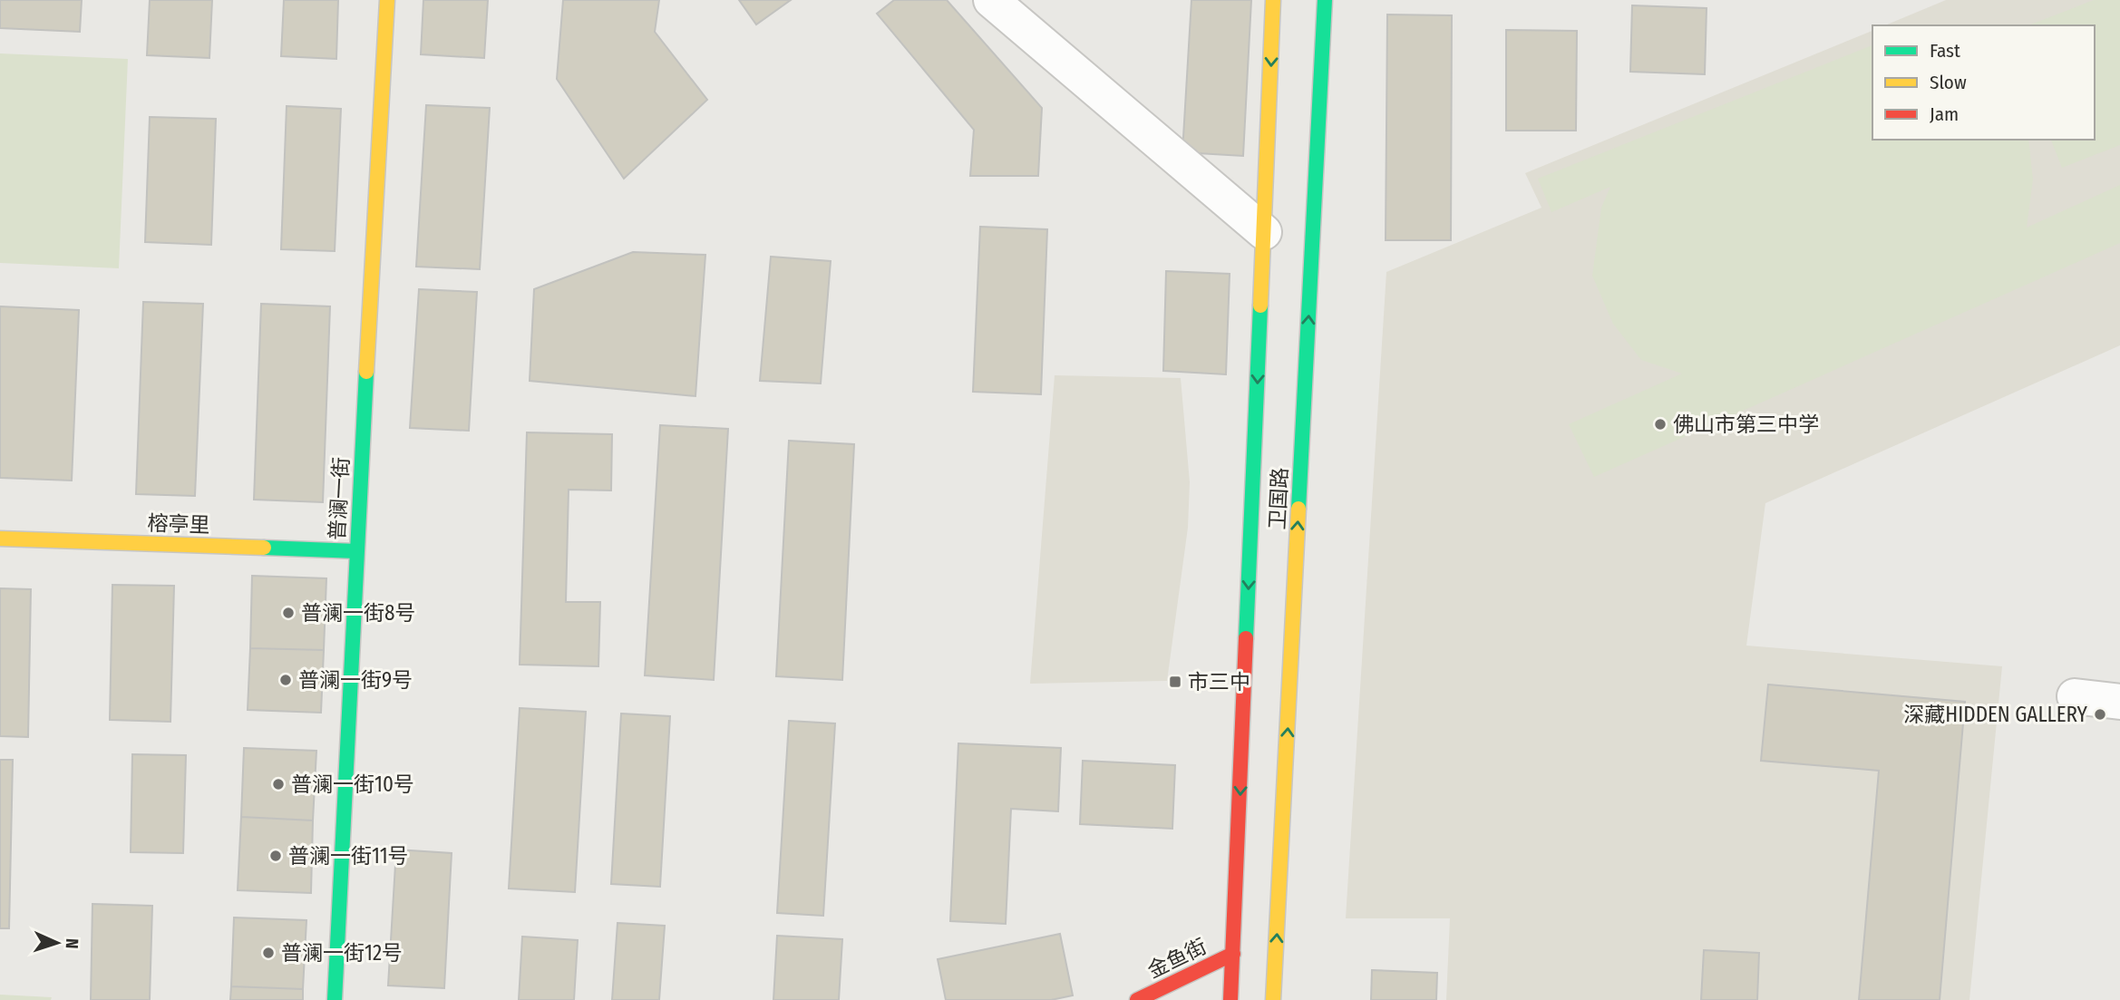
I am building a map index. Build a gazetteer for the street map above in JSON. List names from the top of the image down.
{
  "streets": {
    "main road": [
      "普澜一街",
      "卫国路",
      "榕亭里",
      "金鱼街"
    ]
  },
  "crossings": [
    ["普澜一街", "榕亭里"],
    ["卫国路", "金鱼街"]
  ],
  "places": {
    "other": [
      "佛山市第三中学",
      "普澜一街8号",
      "普澜一街9号",
      "深藏HIDDEN GALLERY",
      "普澜一街10号",
      "普澜一街11号",
      "普澜一街12号"
    ],
    "transit": ["市三中"]
  },
  "legend": ["Fast", "Slow", "Jam"],
  "north": "right"
}
